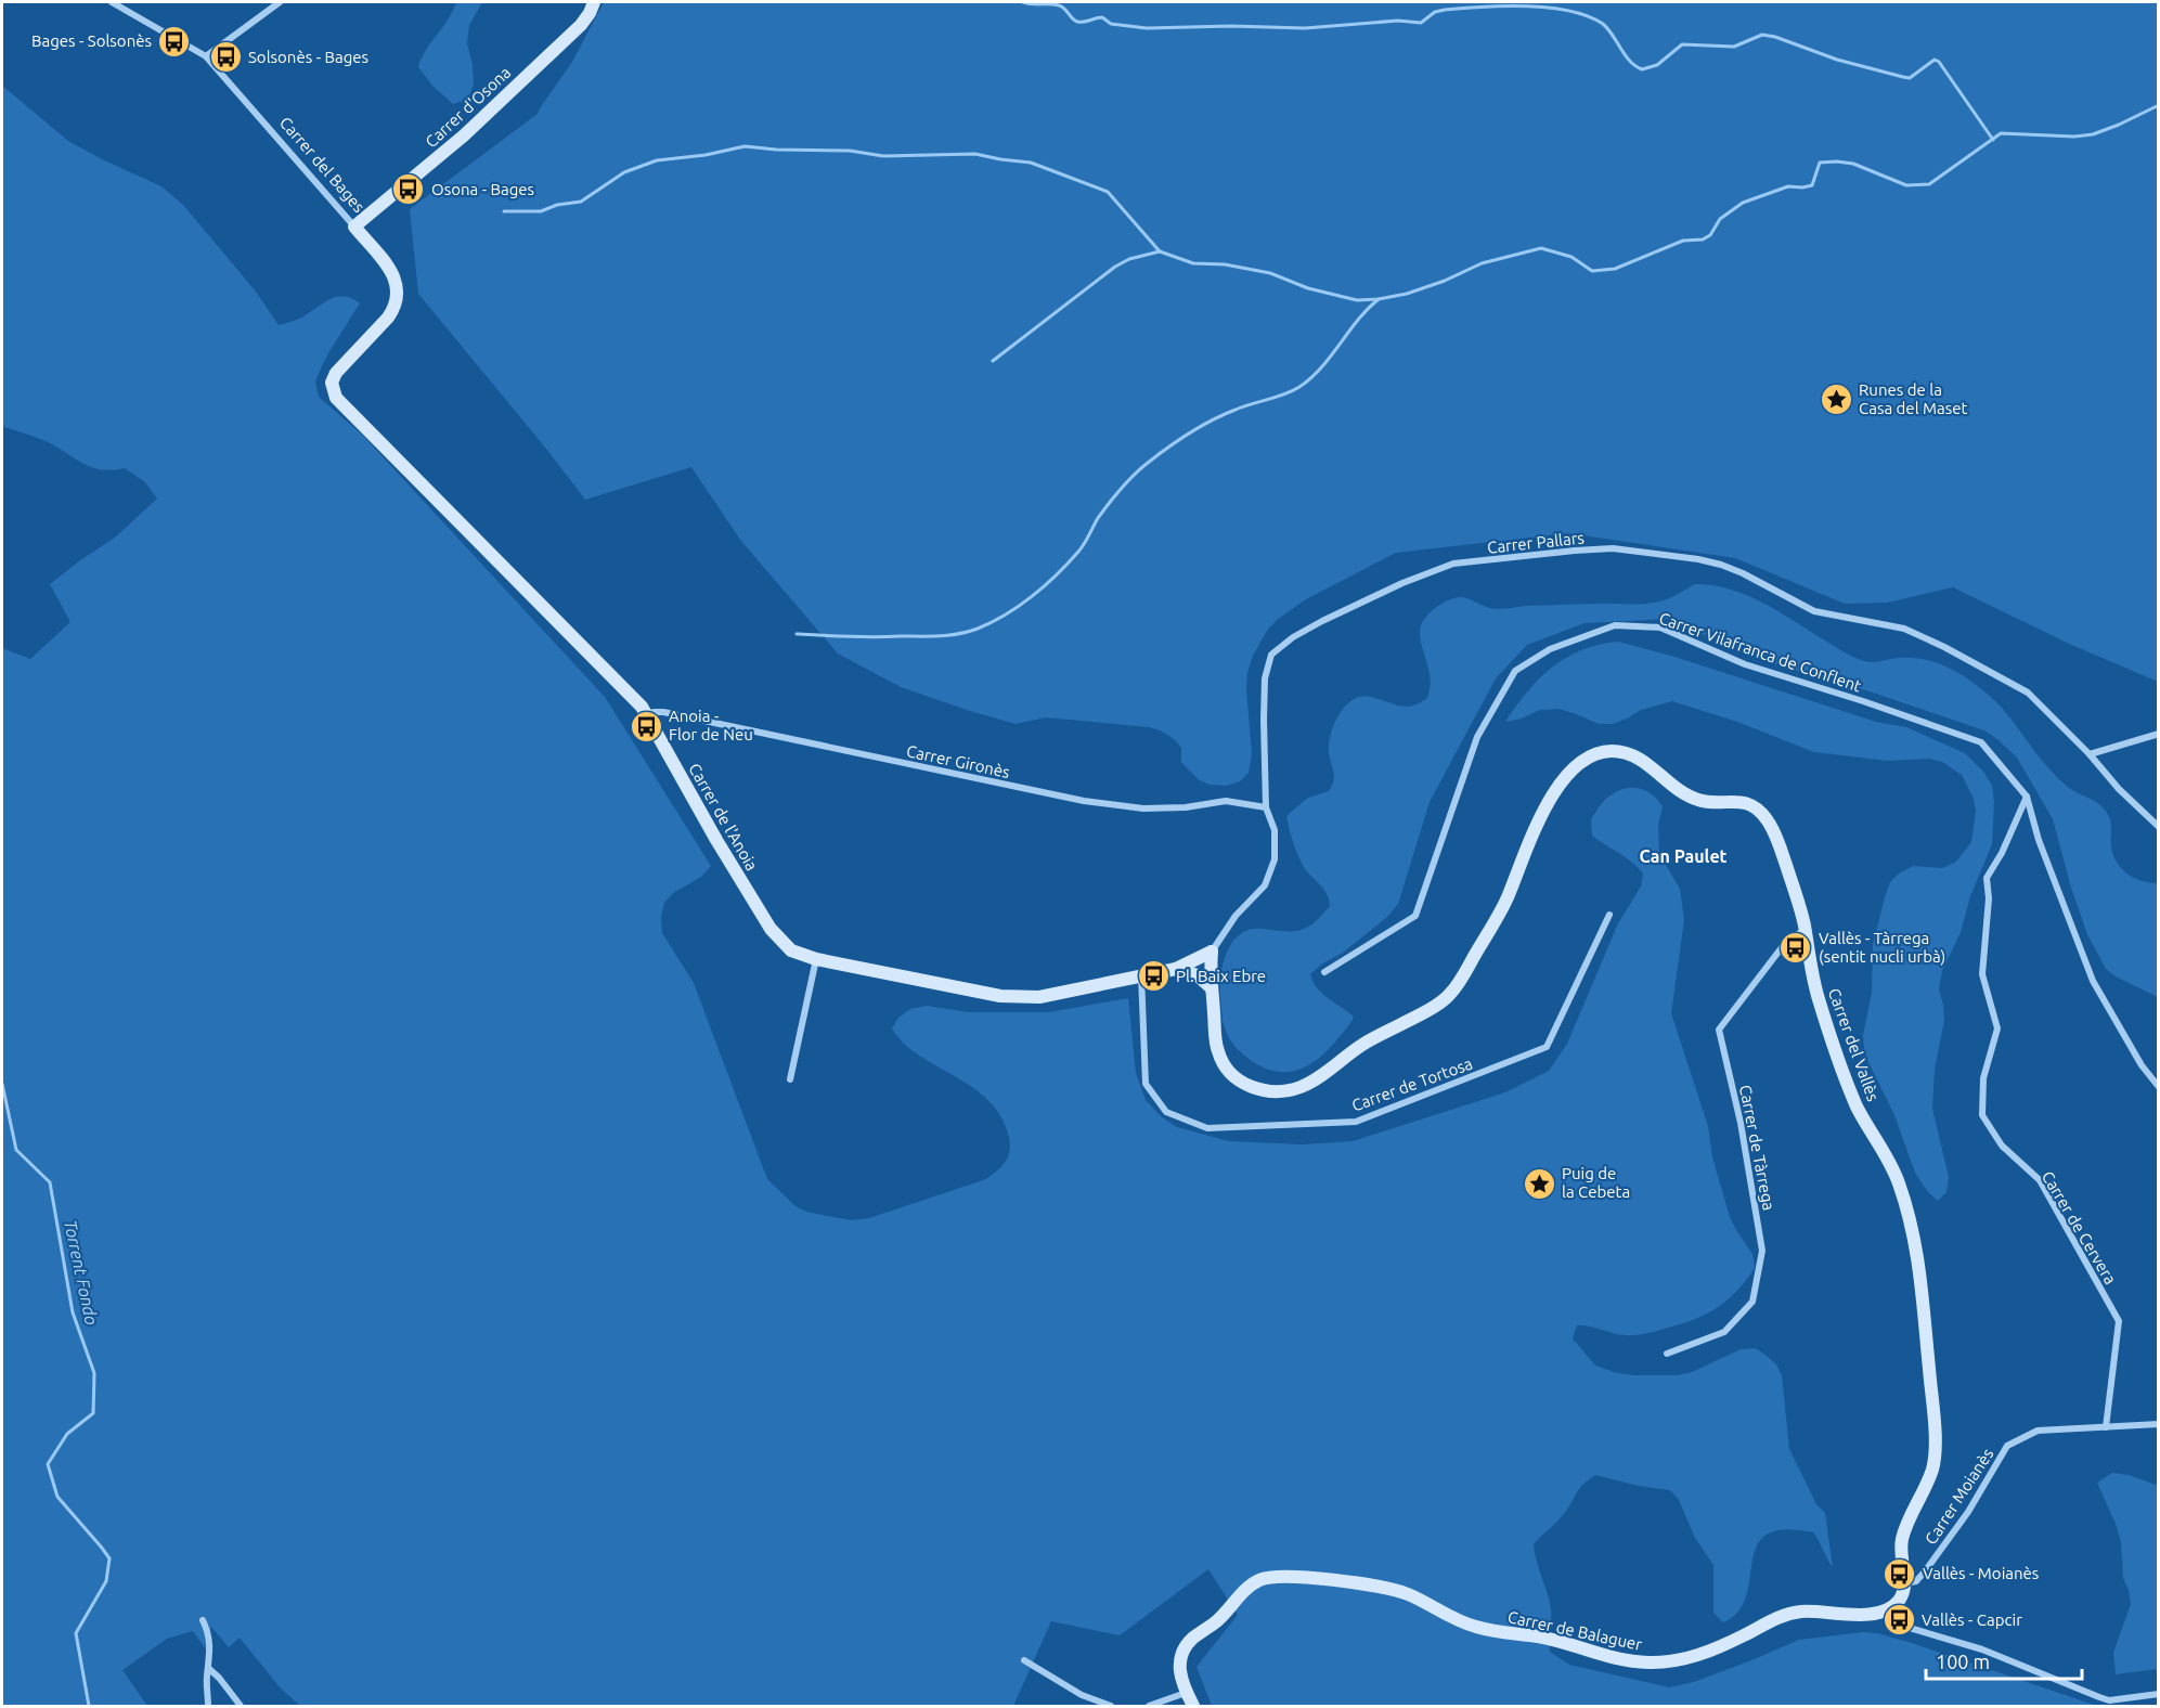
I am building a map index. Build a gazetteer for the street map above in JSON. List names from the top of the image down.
{
  "streets": {
    "street": [
      "Carrer d'Osona",
      "Carrer del Bages",
      "Carrer Pallars",
      "Carrer Vilafranca de Conflent",
      "Carrer Gironès",
      "Carrer de l'Anoia",
      "Carrer del Vallès",
      "Carrer de Tortosa",
      "Carrer de Tàrrega",
      "Carrer de Cervera",
      "Carrer Moianès",
      "Carrer de Balaguer"
    ]
  },
  "crossings": [
    ["Carrer d'Osona", "Carrer del Bages"],
    ["Carrer del Bages", "Carrer de l'Anoia"],
    ["Carrer Pallars", "Carrer Gironès"],
    ["Carrer Pallars", "Carrer de l'Anoia"],
    ["Carrer Pallars", "Carrer del Vallès"],
    ["Carrer Vilafranca de Conflent", "Carrer de Cervera"],
    ["Carrer Gironès", "Carrer de l'Anoia"],
    ["Carrer de l'Anoia", "Carrer del Vallès"],
    ["Carrer de l'Anoia", "Carrer de Tortosa"],
    ["Carrer del Vallès", "Carrer de Tàrrega"],
    ["Carrer del Vallès", "Carrer Moianès"],
    ["Carrer de Cervera", "Carrer Moianès"]
  ],
  "districts": ["Can Paulet"],
  "water": ["Torrent Fondo"],
  "places": {
    "bus stop": [
      "Bages - Solsonès",
      "Solsonès - Bages",
      "Osona - Bages",
      "Anoia - Flor de Neu",
      "Vallès - Tàrrega (sentit nucli urbà)",
      "Pl. Baix Ebre",
      "Vallès - Moianès",
      "Vallès - Capcir"
    ],
    "place": ["Runes de la Casa del Maset", "Puig de la Cebeta"]
  },
  "scale_bar": "100 m"
}
